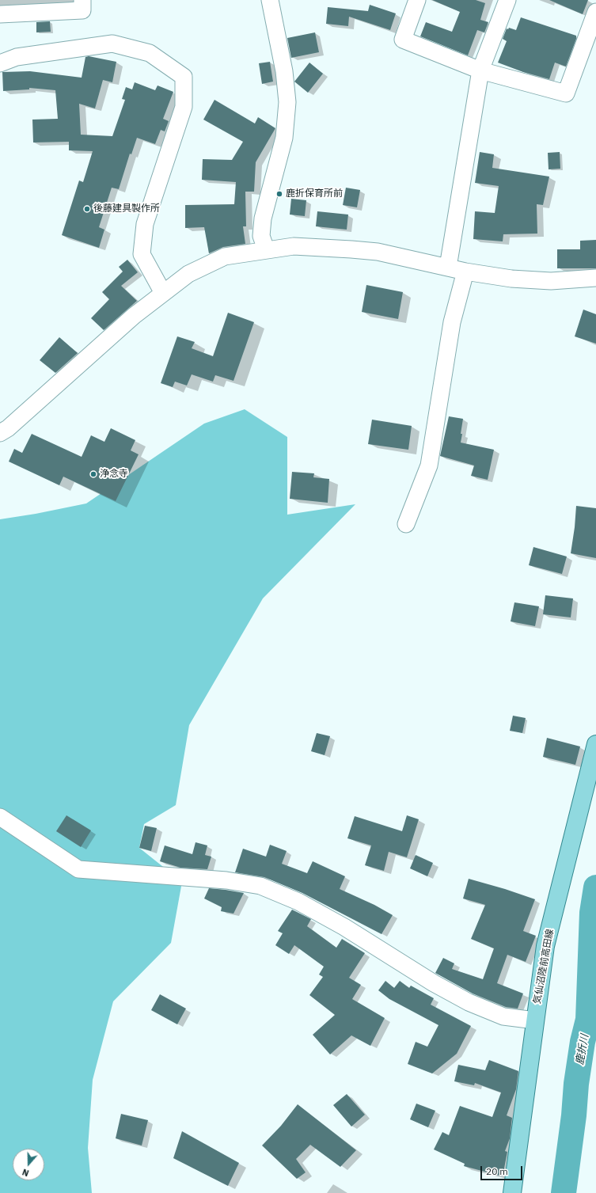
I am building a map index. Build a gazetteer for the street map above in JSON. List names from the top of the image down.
{
  "streets": {
    "main road": ["気仙沼陸前高田線"]
  },
  "water": ["鹿折川"],
  "places": ["鹿折保育所前", "後藤建具製作所", "浄念寺"],
  "scale_bar": "20 m",
  "north": "bottom"
}
